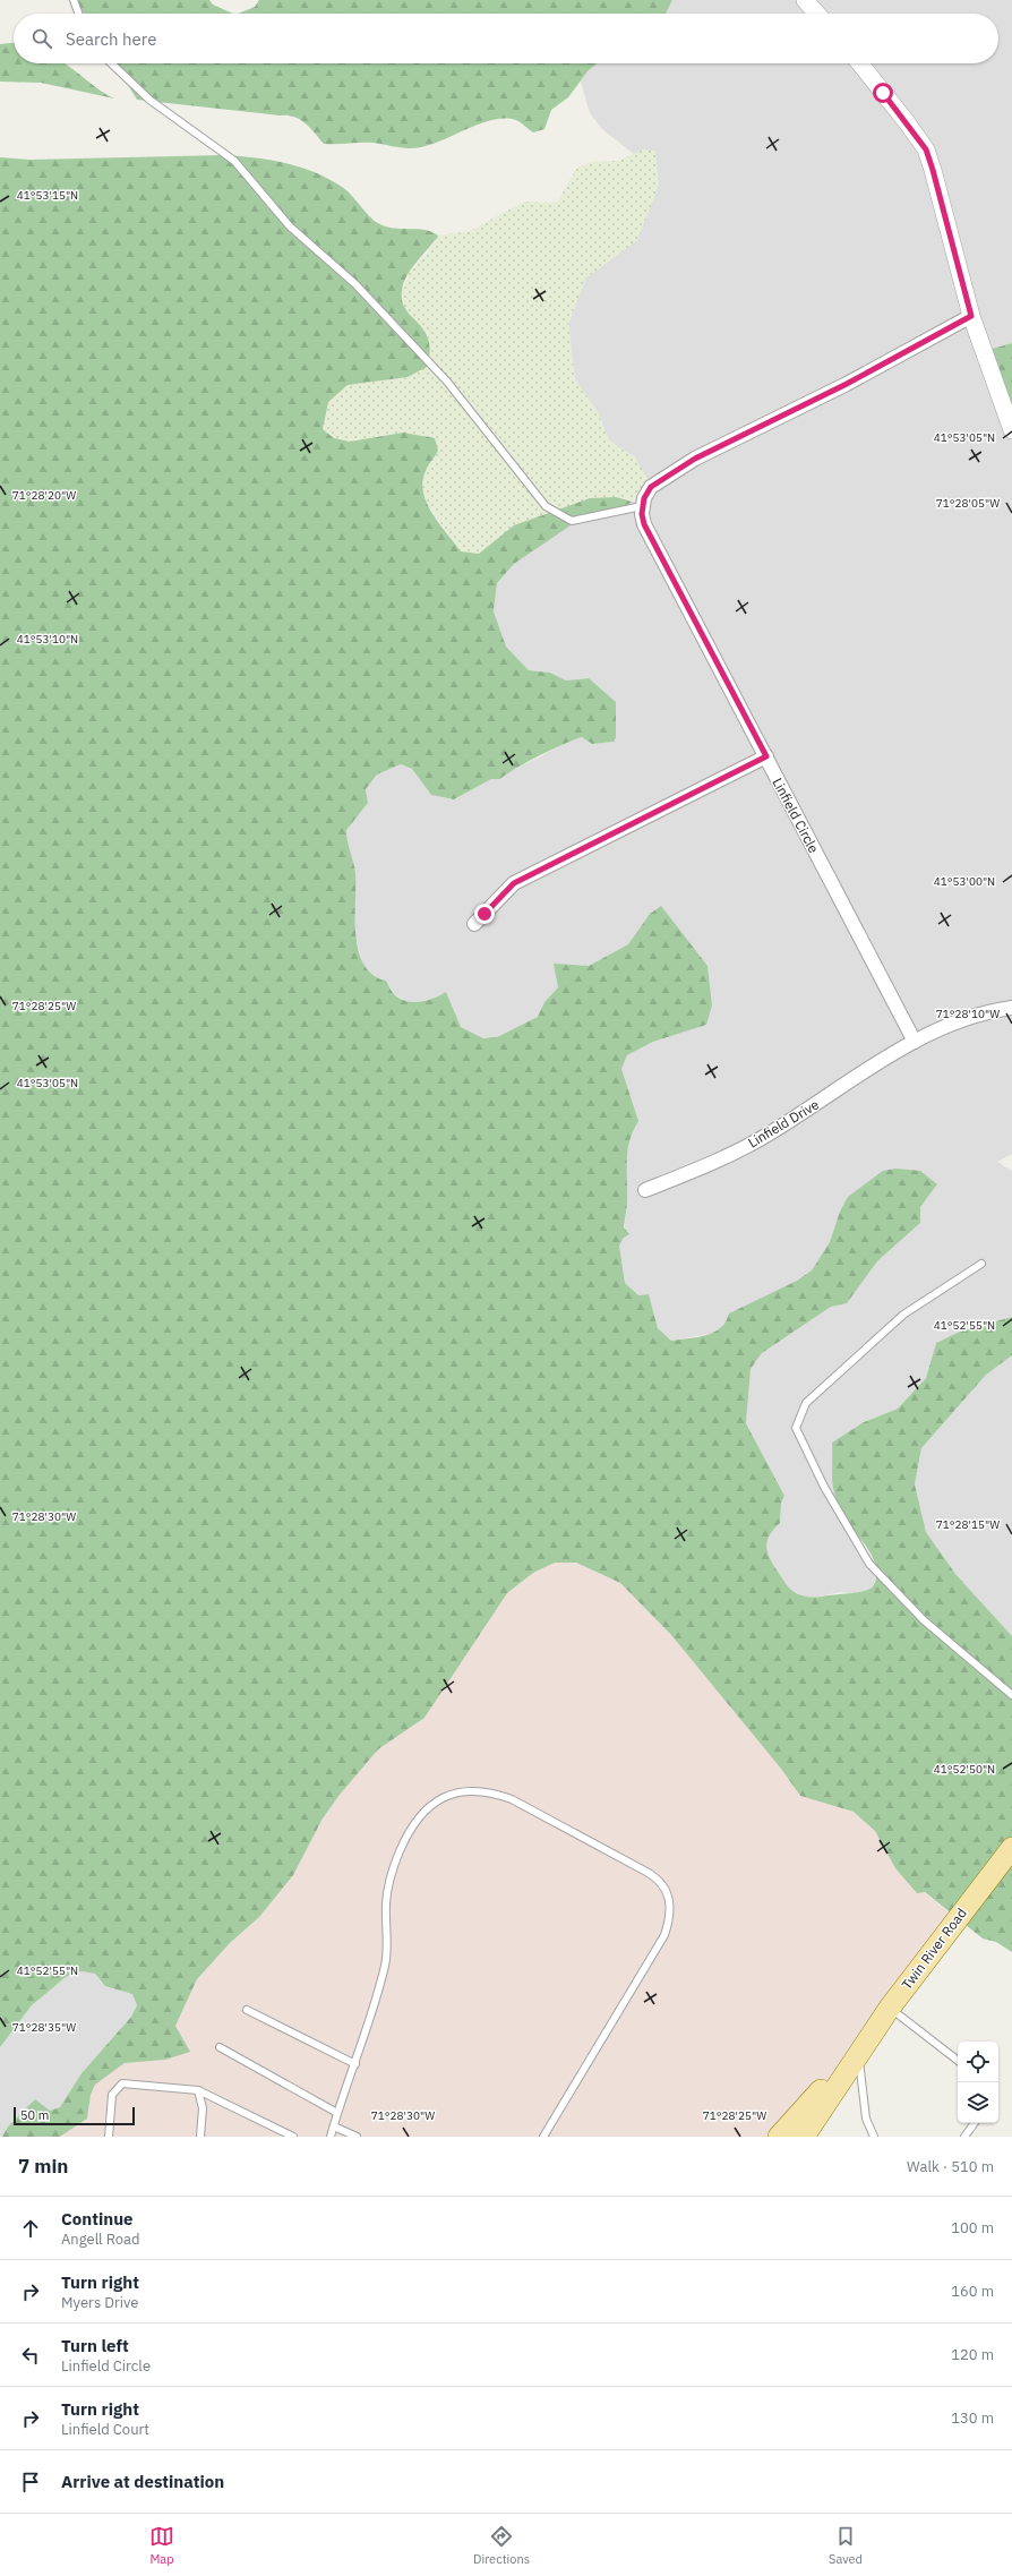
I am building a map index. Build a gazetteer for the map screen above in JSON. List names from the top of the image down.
{
  "streets": {
    "main road": ["Twin River Road"],
    "street": ["Linfield Circle", "Linfield Drive"]
  },
  "crossings": [
    ["Linfield Circle", "Linfield Drive"]
  ],
  "scale_bar": "50 m",
  "page": {
    "search": "Search here",
    "scale": "50 m",
    "heading": ["7 min", "Walk · 510 m"],
    "list": [
      ["Continue", "Angell Road", "100 m"],
      ["Turn right", "Myers Drive", "160 m"],
      ["Turn left", "Linfield Circle", "120 m"],
      ["Turn right", "Linfield Court", "130 m"],
      "Arrive at destination"
    ],
    "nav": ["Map", "Directions", "Saved"]
  },
  "coordinates": [
    "41°53'15\"N",
    "41°53'05\"N",
    "71°28'20\"W",
    "71°28'05\"W",
    "41°53'10\"N",
    "41°53'00\"N",
    "71°28'25\"W",
    "71°28'10\"W",
    "41°52'55\"N",
    "71°28'30\"W",
    "71°28'15\"W",
    "41°52'50\"N",
    "71°28'35\"W"
  ]
}
